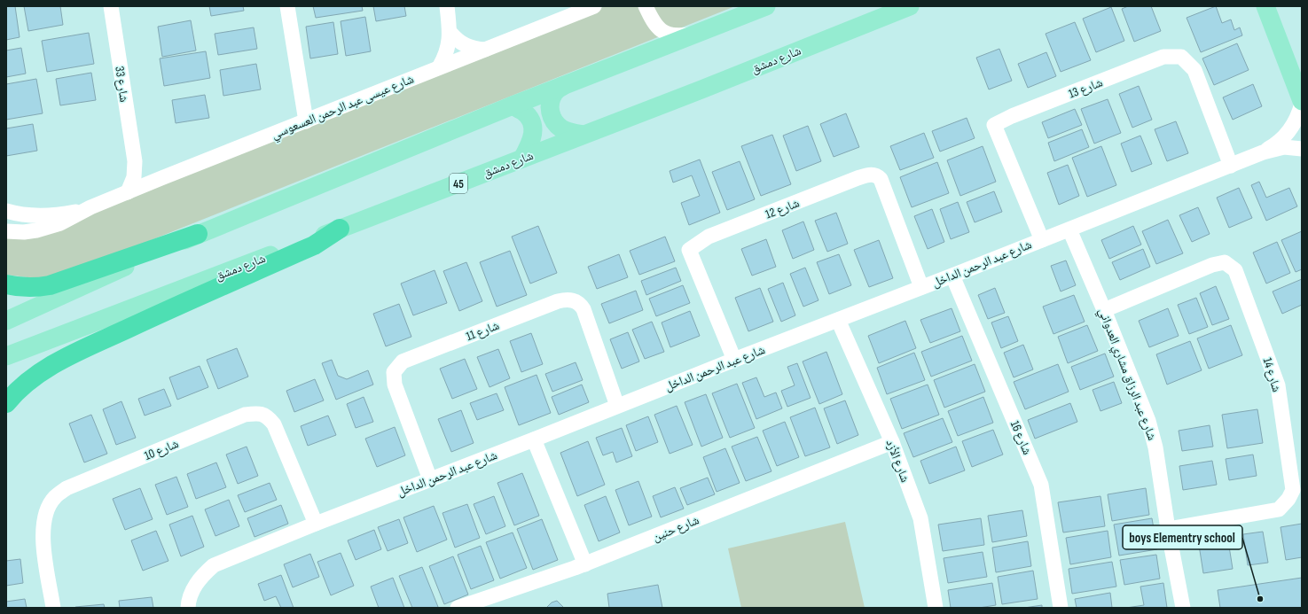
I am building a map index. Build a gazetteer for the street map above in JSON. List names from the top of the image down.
{
  "streets": {
    "main road": ["شارع دمشق", "45"],
    "street": [
      "شارع 33",
      "شارع 13",
      "شارع عيسى عبد الرحمن العسعوسي",
      "شارع 12",
      "شارع عبد الرحمن الداخل",
      "شارع 11",
      "شارع عبد الرزاق مشاري العدواني",
      "شارع 14",
      "شارع 16",
      "شارع 10",
      "شارع الأزد",
      "شارع حنين"
    ]
  },
  "crossings": [
    ["شارع 33", "شارع عيسى عبد الرحمن العسعوسي"],
    ["شارع 13", "شارع عبد الرحمن الداخل"],
    ["شارع 12", "شارع عبد الرحمن الداخل"],
    ["شارع عبد الرحمن الداخل", "شارع 11"],
    ["شارع عبد الرحمن الداخل", "شارع عبد الرزاق مشاري العدواني"],
    ["شارع عبد الرحمن الداخل", "شارع 16"],
    ["شارع عبد الرحمن الداخل", "شارع 10"],
    ["شارع عبد الرحمن الداخل", "شارع الأزد"],
    ["شارع عبد الرزاق مشاري العدواني", "شارع 14"],
    ["شارع الأزد", "شارع حنين"]
  ],
  "places": ["boys Elementry school"]
}
